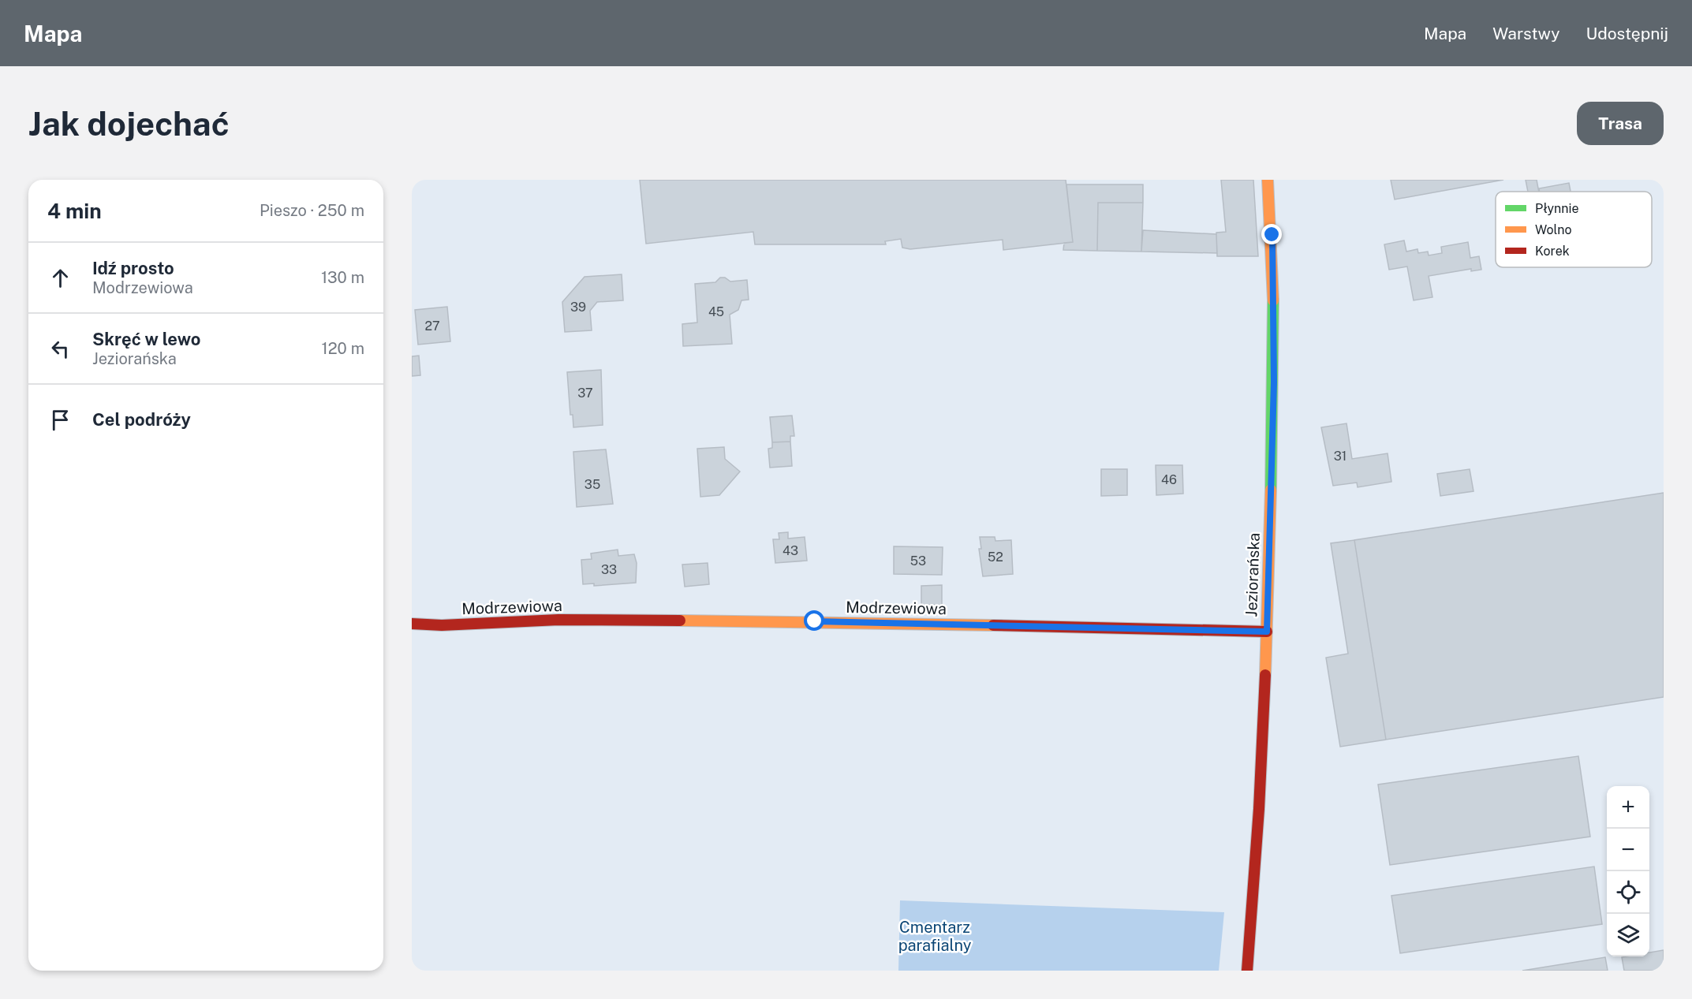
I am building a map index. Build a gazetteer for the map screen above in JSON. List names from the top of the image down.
{
  "streets": {
    "street": ["Jeziorańska", "Modrzewiowa"]
  },
  "crossings": [
    ["Jeziorańska", "Modrzewiowa"]
  ],
  "parks": ["Cmentarz parafialny"],
  "house_numbers": [
    "39",
    "45",
    "27",
    "37",
    "31",
    "46",
    "35",
    "43",
    "52",
    "53",
    "33"
  ],
  "legend": ["Płynnie", "Wolno", "Korek"],
  "page": {
    "header": "Mapa",
    "nav": ["Mapa", "Warstwy", "Udostępnij"],
    "buttons": "Trasa",
    "title": "Jak dojechać",
    "heading": ["4 min", "Pieszo · 250 m"],
    "list": [
      ["Idź prosto", "Modrzewiowa", "130 m"],
      ["Skręć w lewo", "Jeziorańska", "120 m"],
      "Cel podróży"
    ],
    "map_buttons": ["+", "−"]
  }
}
